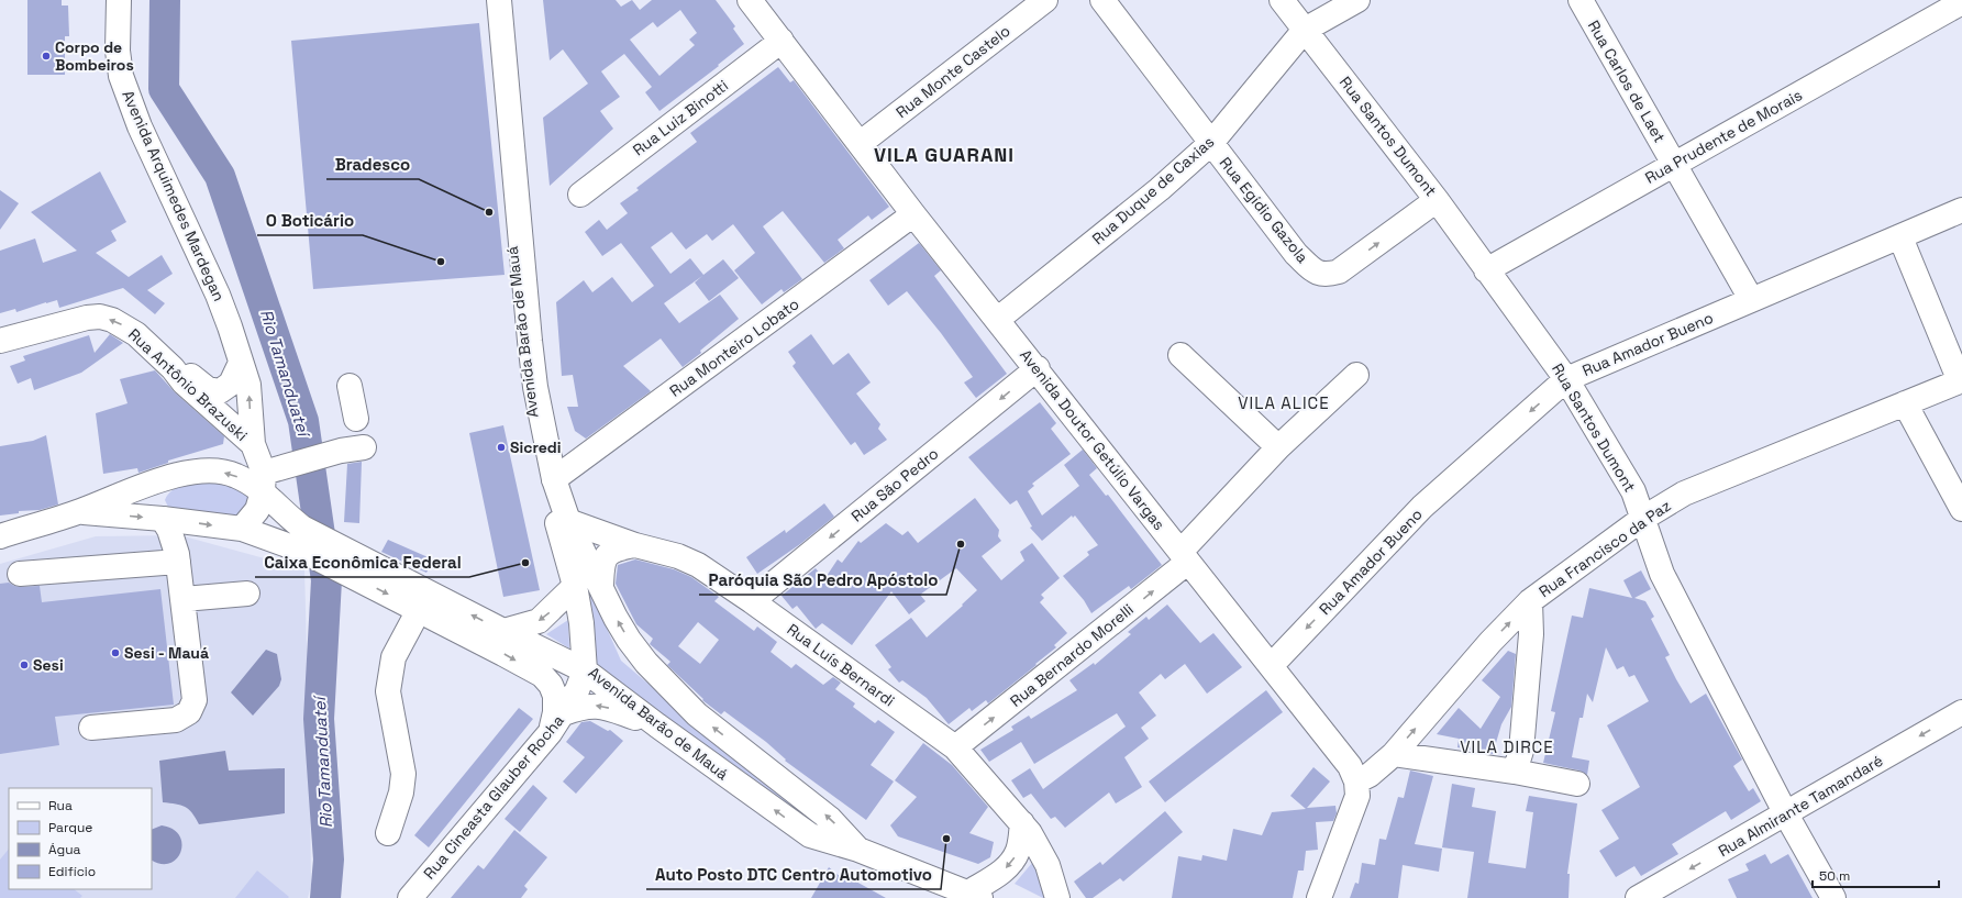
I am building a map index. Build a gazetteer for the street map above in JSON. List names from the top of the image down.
{
  "streets": {
    "street": [
      "Rua Monte Castelo",
      "Rua Carlos de Laet",
      "Rua Luiz Binotti",
      "Rua Santos Dumont",
      "Rua Prudente de Morais",
      "Rua Duque de Caxias",
      "Avenida Arquimedes Mardegan",
      "Rua Egídio Gazola",
      "Avenida Barão de Mauá",
      "Rua Amador Bueno",
      "Rua Monteiro Lobato",
      "Rua Antônio Brazuski",
      "Avenida Doutor Getúlio Vargas",
      "Rua São Pedro",
      "Rua Francisco da Paz",
      "Rua Bernardo Morelli",
      "Rua Luís Bernardi",
      "Rua Cineasta Glauber Rocha",
      "Rua Almirante Tamandaré"
    ]
  },
  "crossings": [
    ["Rua Monte Castelo", "Avenida Doutor Getúlio Vargas"],
    ["Rua Carlos de Laet", "Rua Prudente de Morais"],
    ["Rua Carlos de Laet", "Rua Amador Bueno"],
    ["Rua Luiz Binotti", "Avenida Doutor Getúlio Vargas"],
    ["Rua Santos Dumont", "Rua Prudente de Morais"],
    ["Rua Santos Dumont", "Rua Duque de Caxias"],
    ["Rua Santos Dumont", "Rua Egídio Gazola"],
    ["Rua Santos Dumont", "Rua Amador Bueno"],
    ["Rua Santos Dumont", "Rua Francisco da Paz"],
    ["Rua Santos Dumont", "Rua Almirante Tamandaré"],
    ["Rua Duque de Caxias", "Rua Egídio Gazola"],
    ["Rua Duque de Caxias", "Avenida Doutor Getúlio Vargas"],
    ["Avenida Arquimedes Mardegan", "Rua Antônio Brazuski"],
    ["Avenida Barão de Mauá", "Rua Monteiro Lobato"],
    ["Avenida Barão de Mauá", "Rua Luís Bernardi"],
    ["Avenida Barão de Mauá", "Rua Cineasta Glauber Rocha"],
    ["Rua Amador Bueno", "Avenida Doutor Getúlio Vargas"],
    ["Rua Monteiro Lobato", "Avenida Doutor Getúlio Vargas"],
    ["Avenida Doutor Getúlio Vargas", "Rua São Pedro"],
    ["Avenida Doutor Getúlio Vargas", "Rua Francisco da Paz"],
    ["Avenida Doutor Getúlio Vargas", "Rua Bernardo Morelli"],
    ["Rua São Pedro", "Rua Luís Bernardi"],
    ["Rua Bernardo Morelli", "Rua Luís Bernardi"]
  ],
  "one_way": [
    "Rua Amador Bueno",
    "Rua Antônio Brazuski",
    "Rua São Pedro",
    "Rua Bernardo Morelli",
    "Rua Almirante Tamandaré"
  ],
  "districts": ["VILA GUARANI", "VILA ALICE", "VILA DIRCE"],
  "water": ["Rio Tamanduateí"],
  "places": [
    "Corpo de Bombeiros",
    "Bradesco",
    "O Boticário",
    "Sicredi",
    "Paróquia São Pedro Apóstolo",
    "Caixa Econômica Federal",
    "Sesi - Mauá",
    "Sesi",
    "Auto Posto DTC Centro Automotivo"
  ],
  "legend": [
    "Rua",
    "Parque",
    "Água",
    "Edifício"
  ],
  "scale_bar": "50 m"
}
